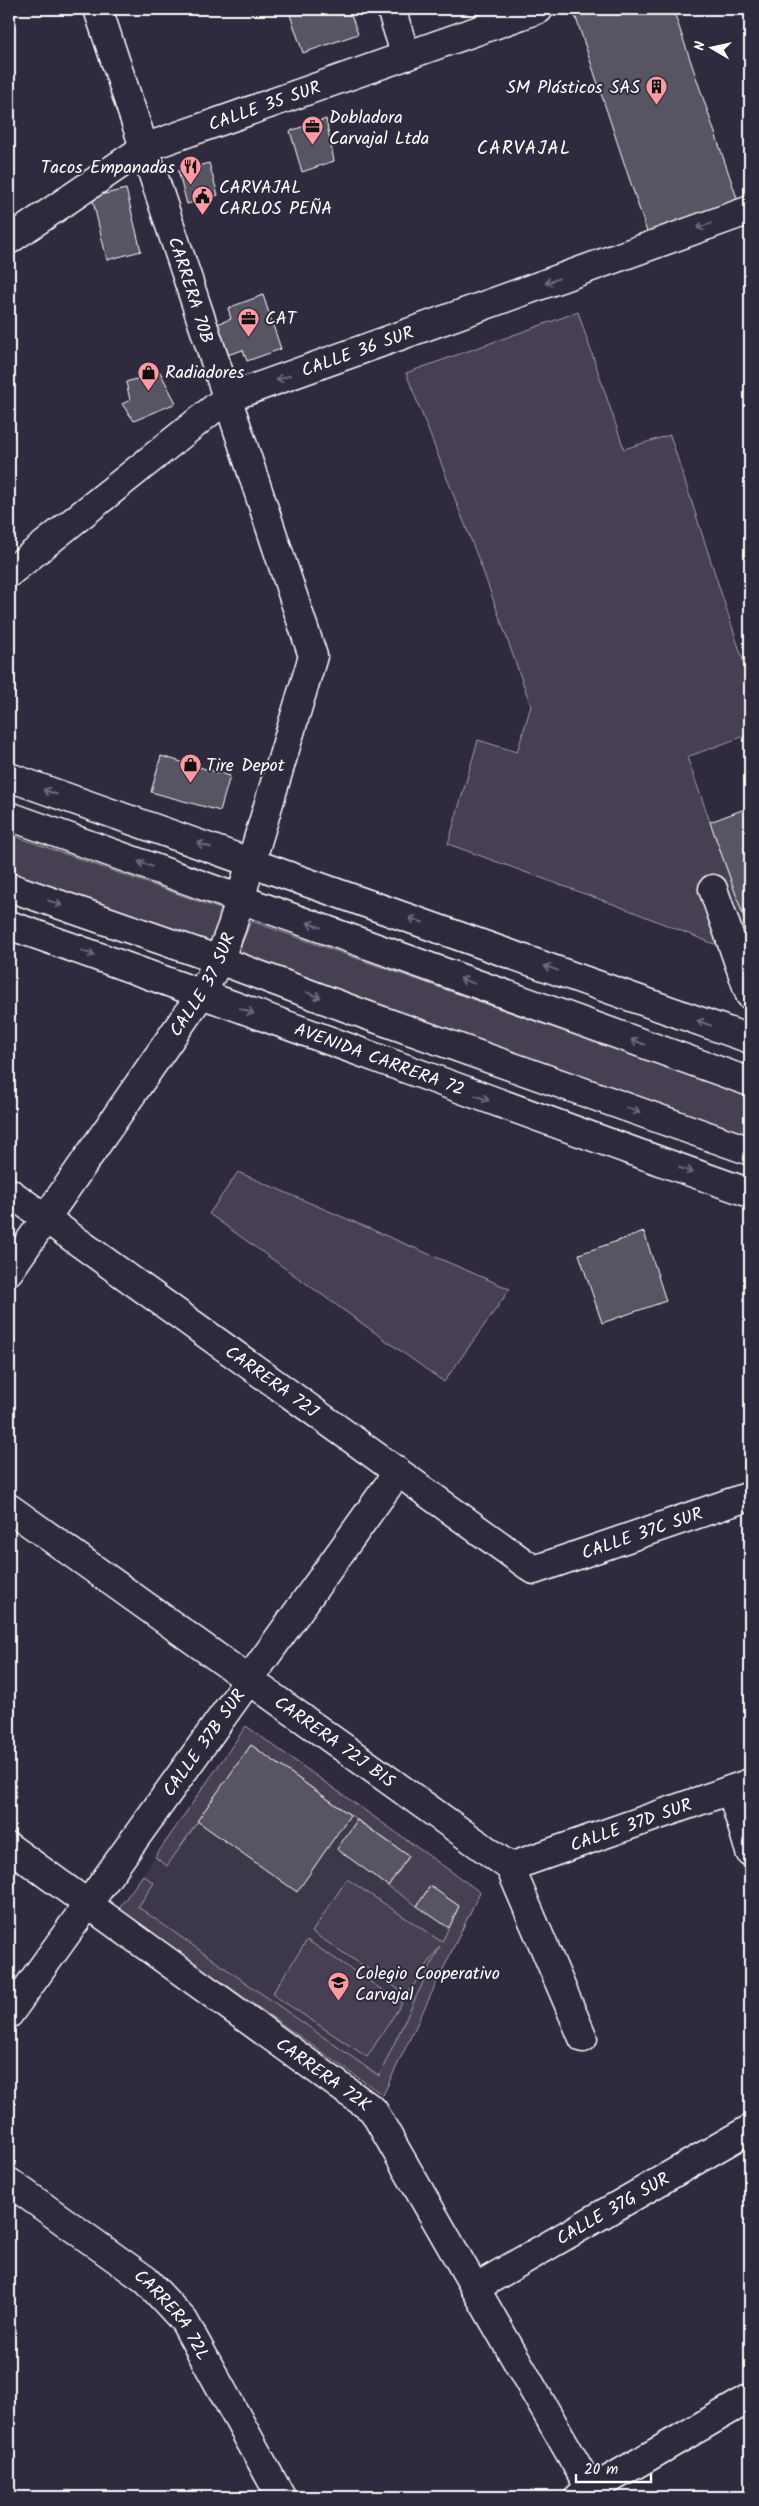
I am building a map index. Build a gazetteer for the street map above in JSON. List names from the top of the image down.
{
  "streets": {
    "main road": [
      "CALLE 35 SUR",
      "CARRERA 70B",
      "CALLE 36 SUR",
      "CALLE 37 SUR",
      "AVENIDA CARRERA 72",
      "CARRERA 72J",
      "CALLE 37C SUR",
      "CARRERA 72J BIS",
      "CALLE 37B SUR",
      "CALLE 37D SUR",
      "CARRERA 72K",
      "CALLE 37G SUR",
      "CARRERA 72L"
    ]
  },
  "crossings": [
    ["CALLE 35 SUR", "CARRERA 70B"],
    ["CARRERA 70B", "CALLE 36 SUR"],
    ["CARRERA 70B", "CALLE 37 SUR"],
    ["CALLE 37 SUR", "AVENIDA CARRERA 72"],
    ["CALLE 37 SUR", "CARRERA 72J"],
    ["CARRERA 72J", "CALLE 37C SUR"],
    ["CARRERA 72J", "CALLE 37B SUR"],
    ["CARRERA 72J BIS", "CALLE 37B SUR"],
    ["CARRERA 72J BIS", "CALLE 37D SUR"],
    ["CALLE 37B SUR", "CARRERA 72K"],
    ["CARRERA 72K", "CALLE 37G SUR"]
  ],
  "one_way": ["CALLE 36 SUR"],
  "districts": ["CARVAJAL"],
  "places": {
    "building": ["SM Plásticos SAS"],
    "office": ["Dobladora Carvajal Ltda", "CAT"],
    "restaurant": ["Tacos Empanadas"],
    "public building": ["CARVAJAL CARLOS PEÑA"],
    "shop": ["Radiadores", "Tire Depot"],
    "school or university": ["Colegio Cooperativo Carvajal"]
  },
  "scale_bar": "20 m",
  "north": "left"
}
